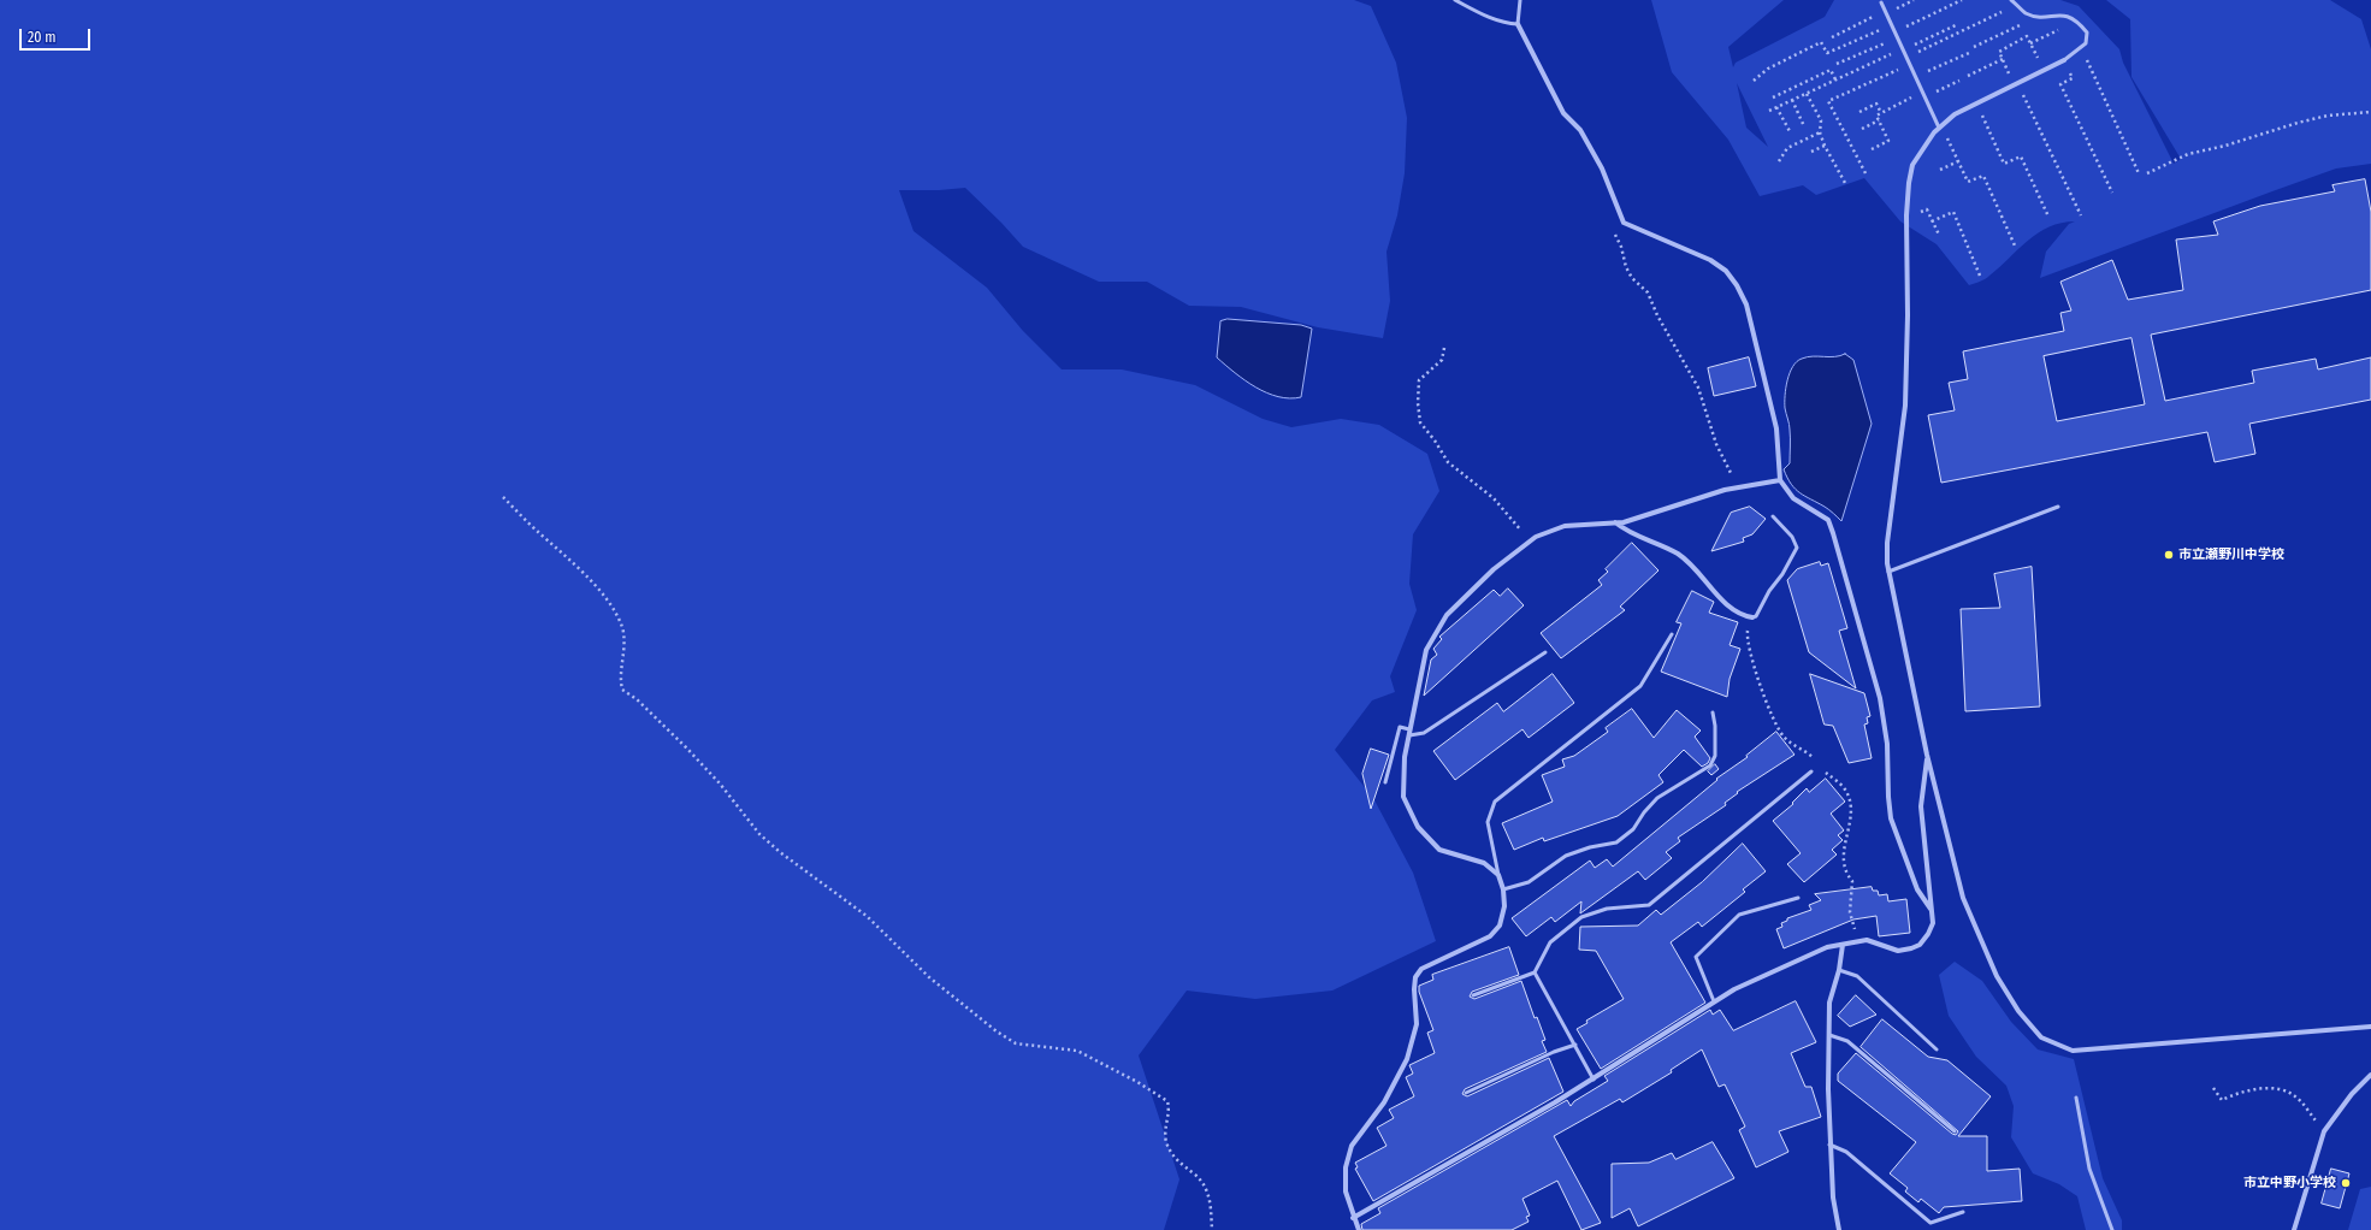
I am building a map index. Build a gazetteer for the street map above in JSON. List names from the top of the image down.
{
  "places": ["市立瀬野川中学校", "市立中野小学校"],
  "scale_bar": "20 m"
}
